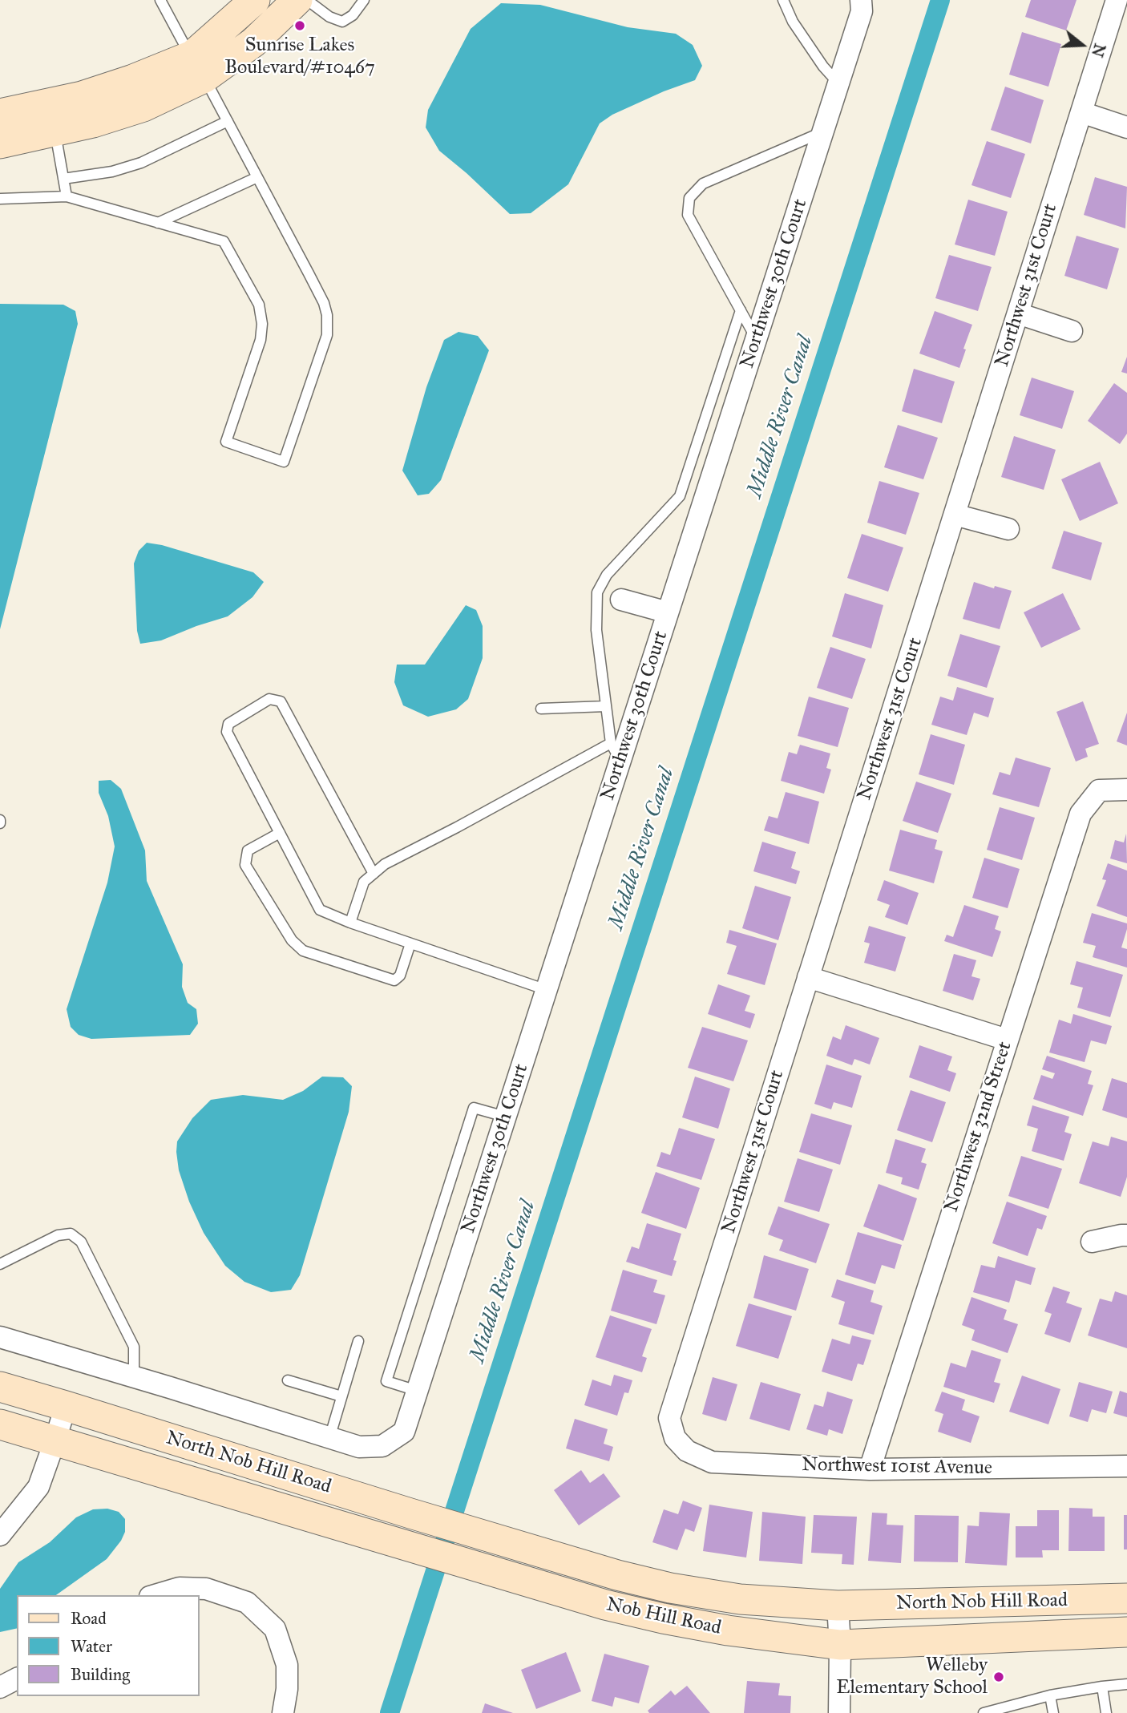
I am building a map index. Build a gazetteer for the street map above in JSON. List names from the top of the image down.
{
  "streets": {
    "main road": ["North Nob Hill Road", "Nob Hill Road"],
    "street": [
      "Northwest 30th Court",
      "Northwest 31st Court",
      "Northwest 32nd Street",
      "Northwest 101st Avenue"
    ]
  },
  "crossings": [
    ["Northwest 31st Court", "Northwest 101st Avenue"],
    ["Northwest 32nd Street", "Northwest 101st Avenue"],
    ["North Nob Hill Road", "Nob Hill Road"]
  ],
  "water": ["Middle River Canal"],
  "places": ["Sunrise Lakes Boulevard/#10467", "Welleby Elementary School"],
  "legend": ["Road", "Water", "Building"],
  "north": "right"
}
